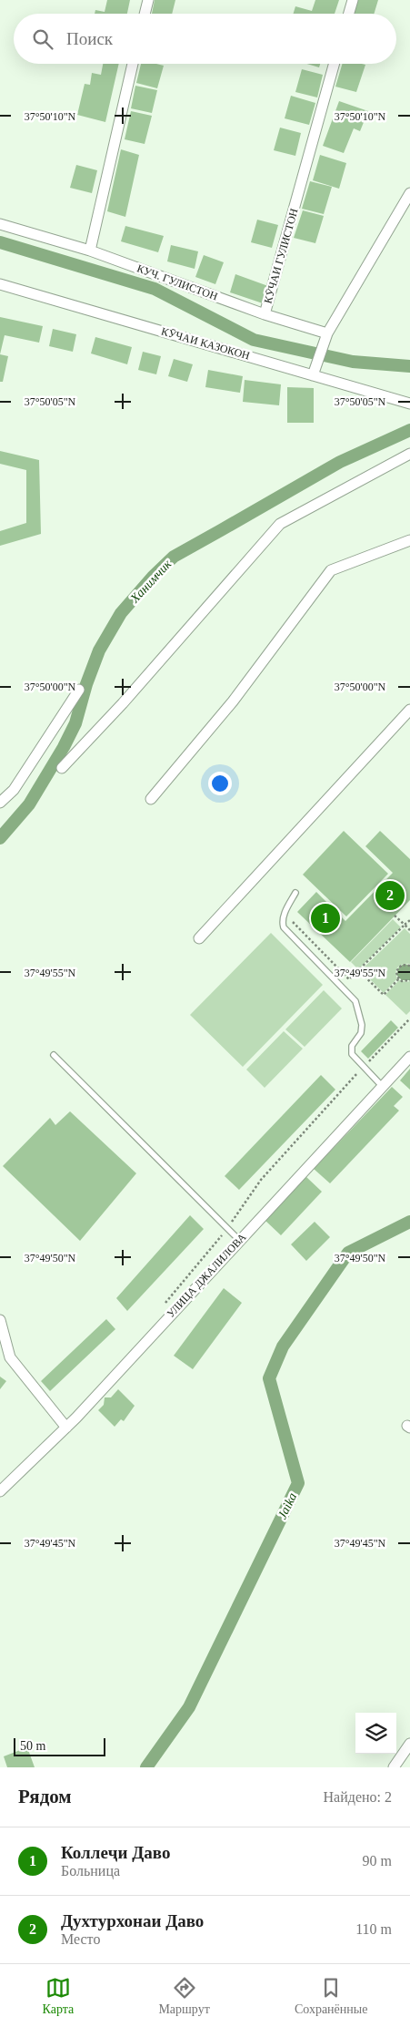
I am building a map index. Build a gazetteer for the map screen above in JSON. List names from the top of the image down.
{
  "streets": {
    "street": [
      "КӮЧАИ ГУЛИСТОН",
      "КУЧ. ГУЛИСТОН",
      "КӮЧАИ КАЗОКОН",
      "УЛИЦА ДЖАЛИЛОВА"
    ]
  },
  "crossings": [
    ["КӮЧАИ ГУЛИСТОН", "КУЧ. ГУЛИСТОН"]
  ],
  "water": ["Ханимчик", "Jaika"],
  "scale_bar": "50 m",
  "page": {
    "search": "Поиск",
    "pins": ["2", "1"],
    "scale": "50 m",
    "heading": ["Рядом", "Найдено: 2"],
    "list": [
      {
        "mark": "1",
        "name": "Коллеҷи Даво",
        "note": "Больница",
        "value": "90 m"
      },
      {
        "mark": "2",
        "name": "Духтурхонаи Даво",
        "note": "Место",
        "value": "110 m"
      }
    ],
    "nav": ["Карта", "Маршрут", "Сохранённые"]
  },
  "coordinates": [
    "37°50'10\"N",
    "37°50'05\"N",
    "37°50'00\"N",
    "37°49'55\"N",
    "37°49'50\"N",
    "37°49'45\"N"
  ]
}
